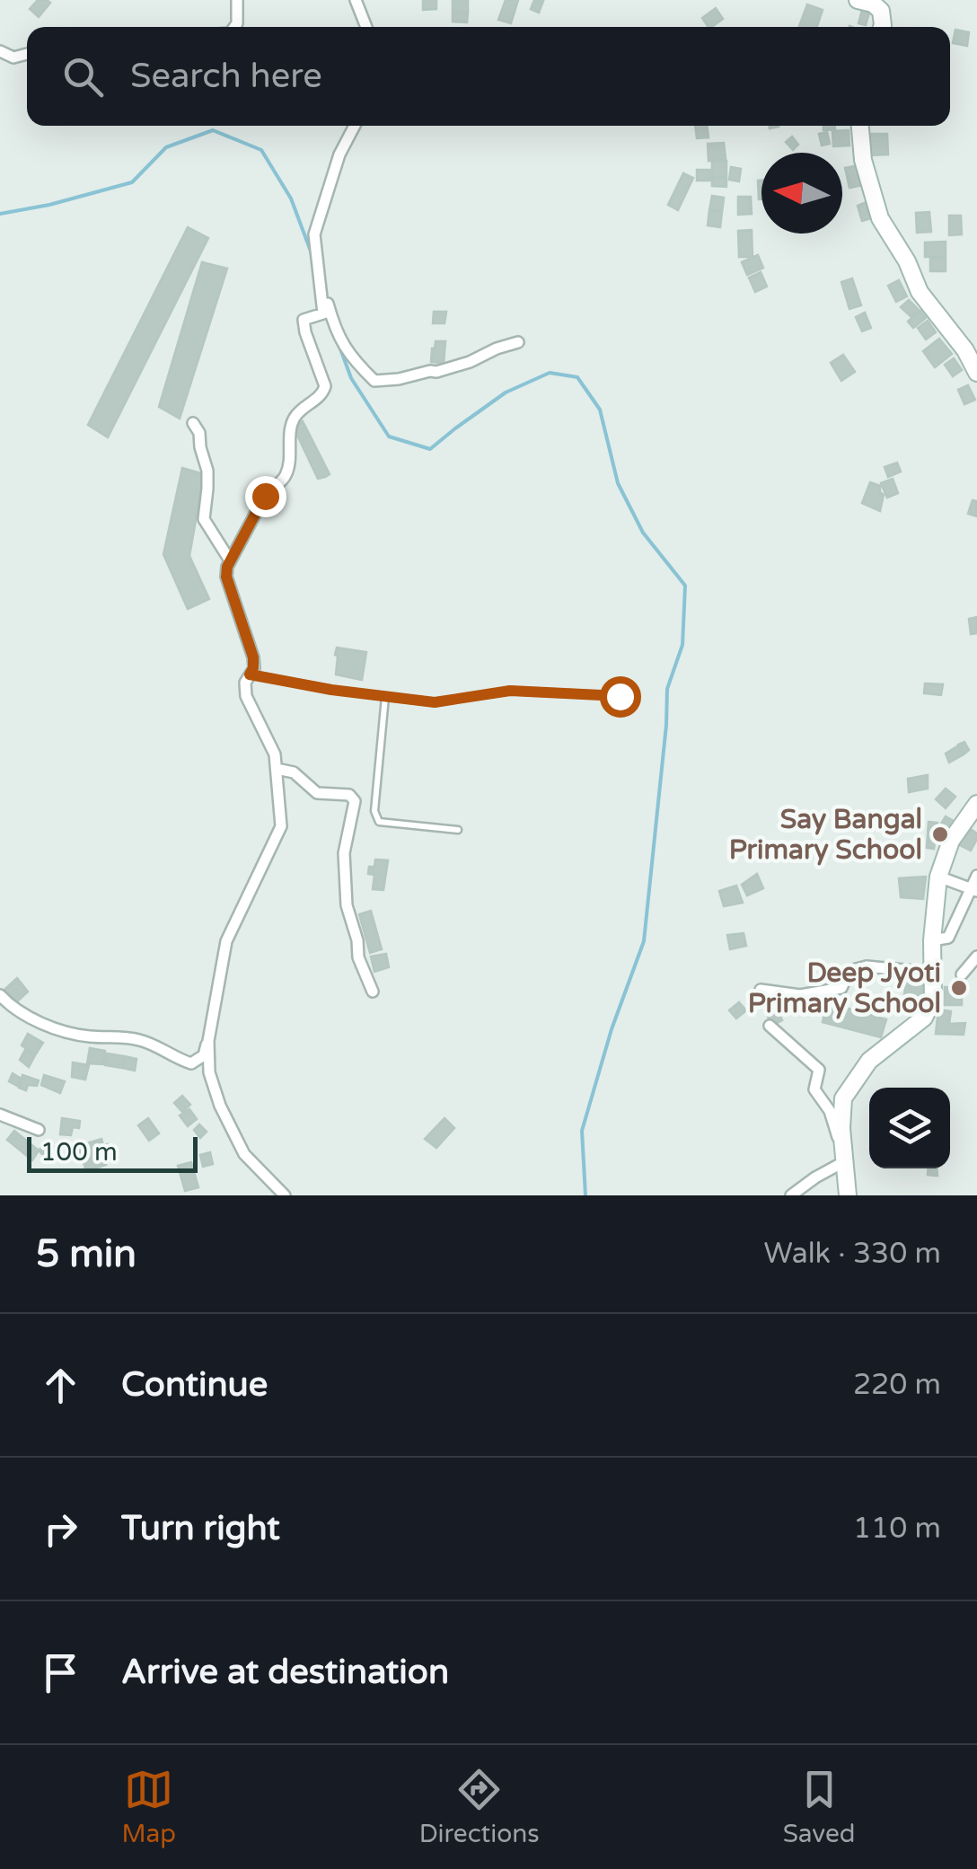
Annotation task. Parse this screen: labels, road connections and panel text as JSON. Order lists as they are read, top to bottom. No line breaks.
{"places":["Say Bangal Primary School","Deep Jyoti Primary School"],"scale_bar":"100 m","north":"left","page":{"search":"Search here","scale":"100 m","heading":["5 min","Walk · 330 m"],"list":[["Continue","220 m"],["Turn right","110 m"],"Arrive at destination"],"nav":["Map","Directions","Saved"]}}
